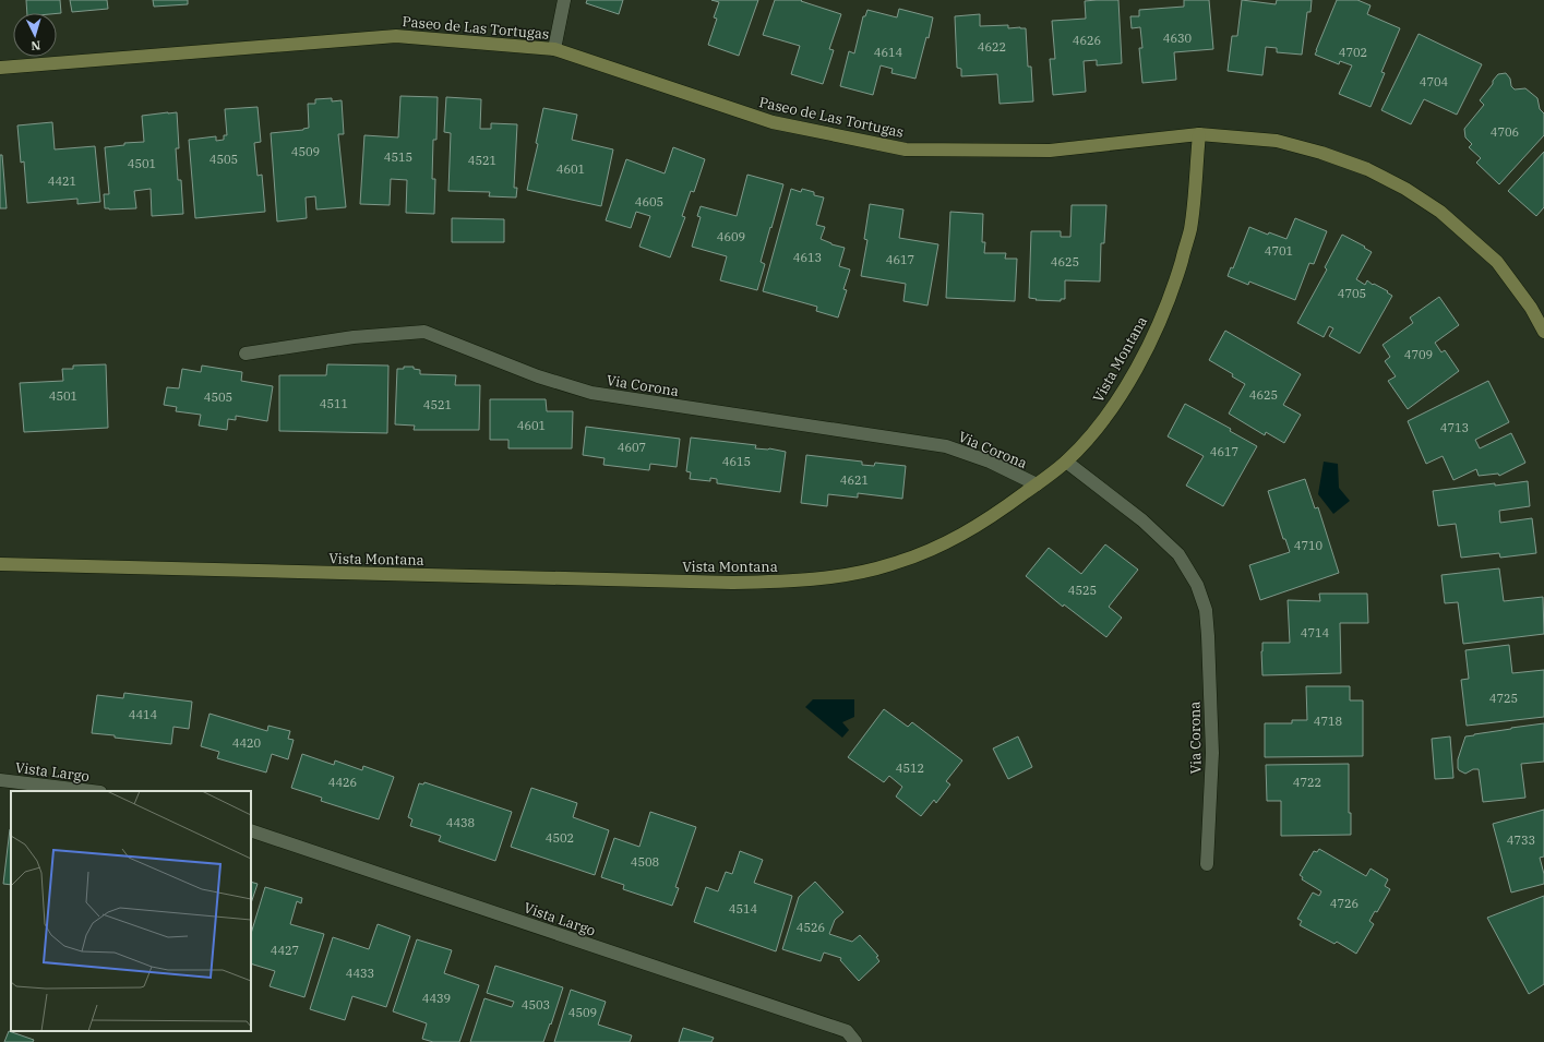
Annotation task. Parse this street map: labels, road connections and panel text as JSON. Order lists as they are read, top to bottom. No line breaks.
{"streets":{"street":["Paseo de Las Tortugas","Vista Montana","Via Corona","Vista Largo"]},"crossings":[["Paseo de Las Tortugas","Vista Montana"],["Vista Montana","Via Corona"]],"house_numbers":["4630","4626","4622","4614","4702","4704","4706","4509","4515","4505","4521","4501","4601","4421","4605","4609","4701","4613","4617","4625","4705","4709","4625","4501","4505","4511","4521","4601","4713","4607","4617","4615","4621","4710","4525","4714","4725","4414","4718","4420","4512","4426","4722","4438","4502","4733","4508","4726","4514","4526","4427","4433","4439","4503","4509"],"north":"bottom"}
